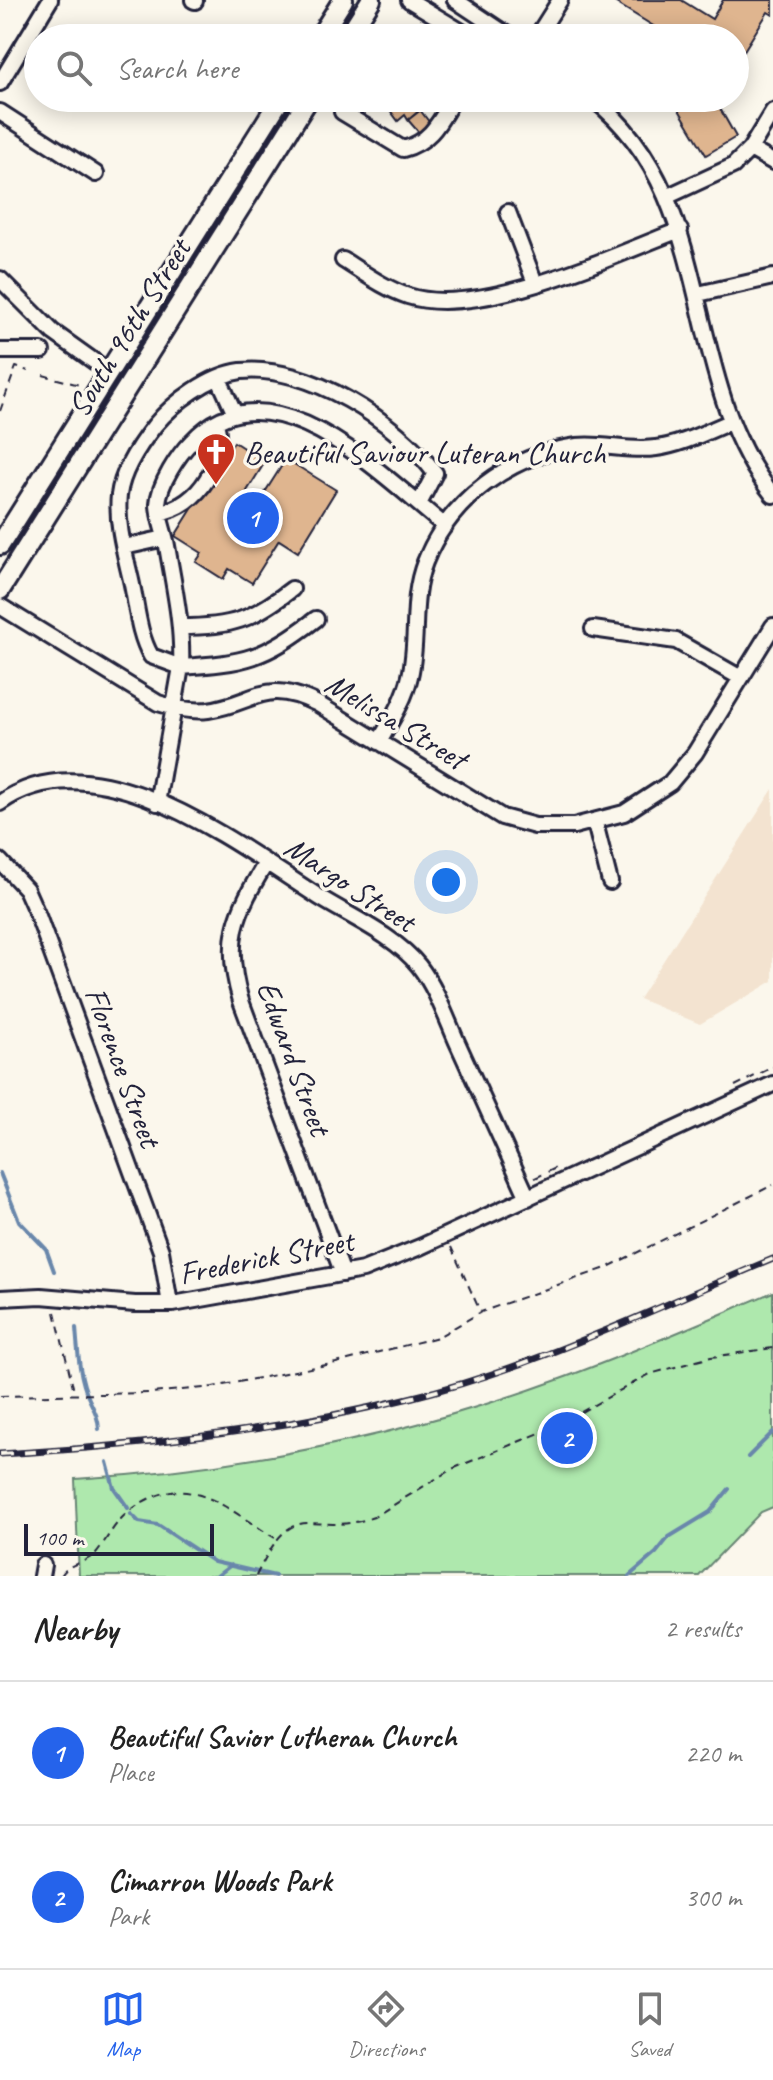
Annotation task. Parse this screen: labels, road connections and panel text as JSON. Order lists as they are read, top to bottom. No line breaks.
{"streets":{"main road":["South 96th Street"],"street":["Melissa Street","Margo Street","Edward Street","Florence Street","Frederick Street"]},"crossings":[["Margo Street","Edward Street"],["Margo Street","Frederick Street"],["Edward Street","Frederick Street"],["Florence Street","Frederick Street"]],"places":{"church":["Beautiful Saviour Luteran Church"]},"scale_bar":"100 m","page":{"search":"Search here","pins":["1","2"],"scale":"100 m","heading":["Nearby","2 results"],"list":[{"mark":"1","name":"Beautiful Savior Lutheran Church","note":"Place","value":"220 m"},{"mark":"2","name":"Cimarron Woods Park","note":"Park","value":"300 m"}],"nav":["Map","Directions","Saved"]}}
